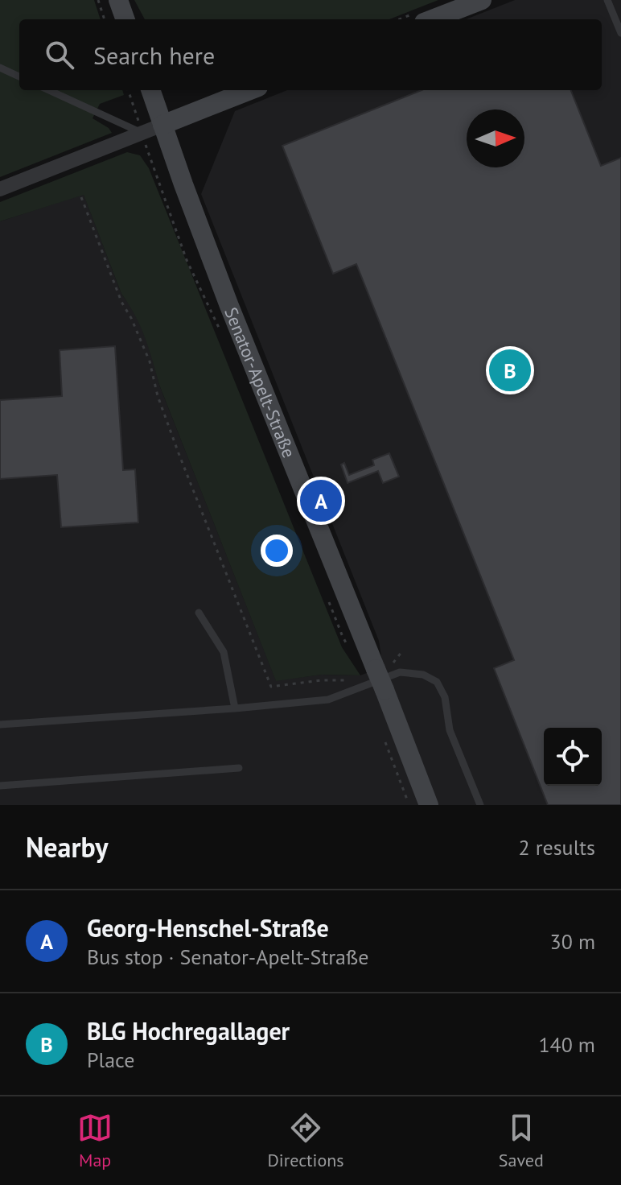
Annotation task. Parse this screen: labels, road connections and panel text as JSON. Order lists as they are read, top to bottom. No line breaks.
{"streets":{"street":["Senator-Apelt-Straße"]},"north":"right","page":{"search":"Search here","pins":["B","A"],"heading":["Nearby","2 results"],"list":[{"mark":"A","name":"Georg-Henschel-Straße","note":"Bus stop · Senator-Apelt-Straße","value":"30 m"},{"mark":"B","name":"BLG Hochregallager","note":"Place","value":"140 m"}],"nav":["Map","Directions","Saved"]}}
